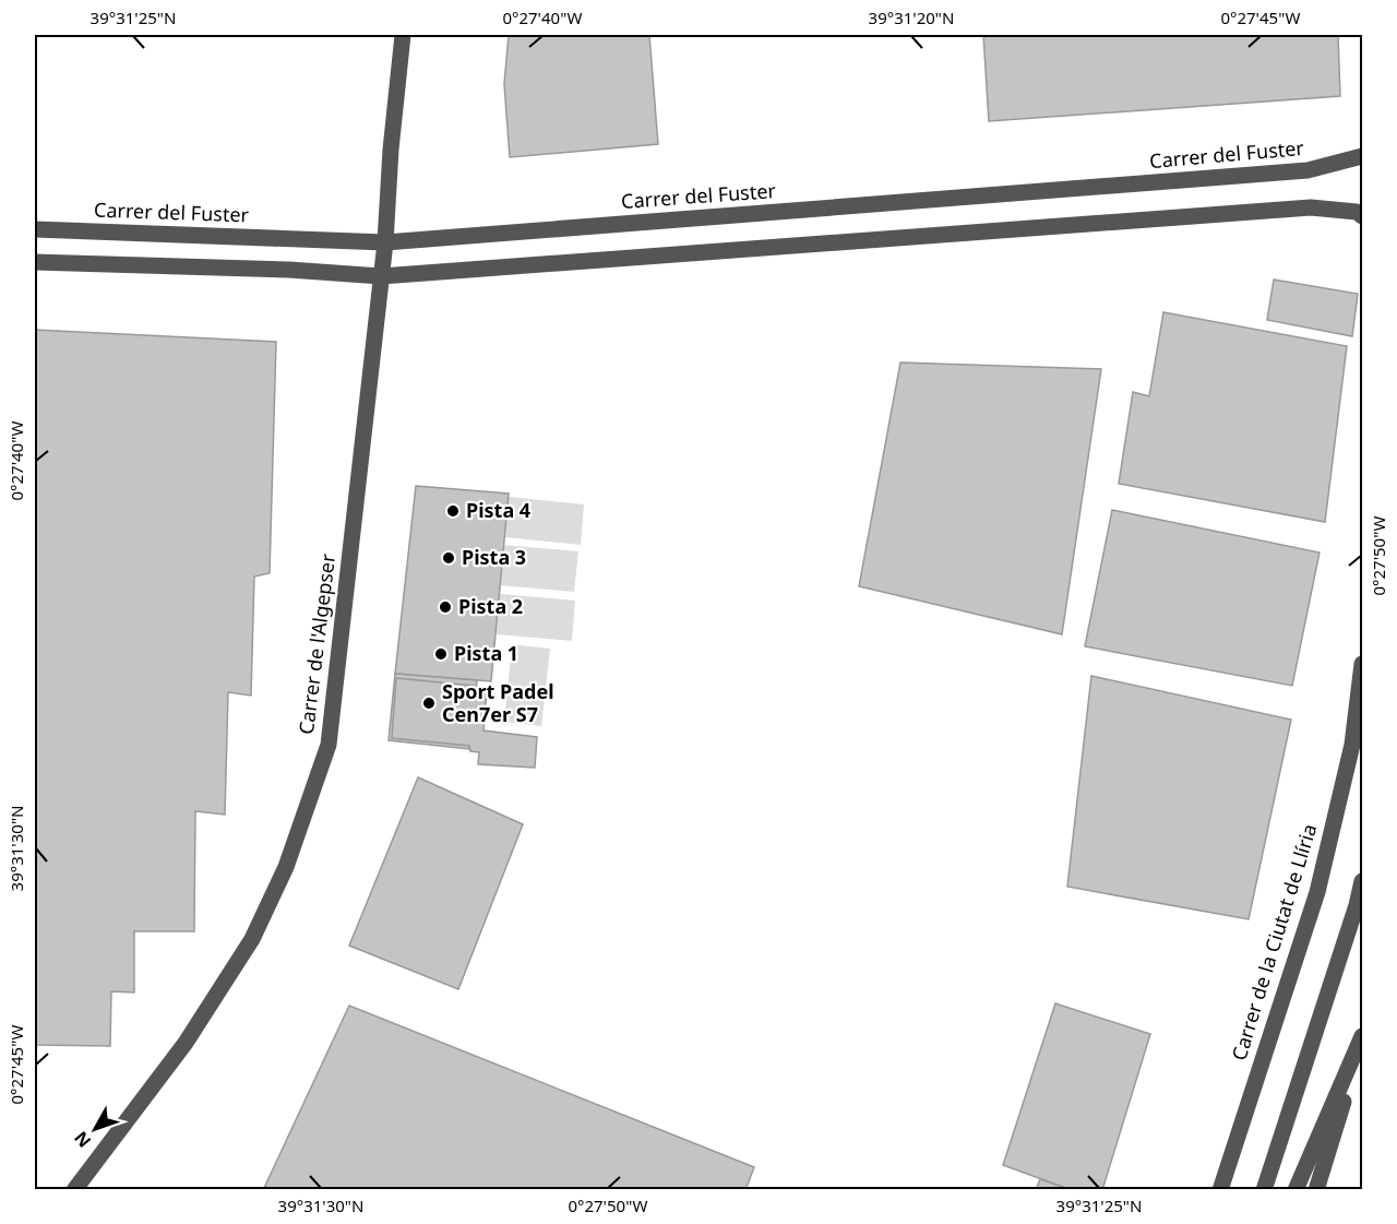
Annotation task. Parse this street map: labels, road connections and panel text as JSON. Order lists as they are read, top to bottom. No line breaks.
{"streets":{"street":["Carrer del Fuster","Carrer de l'Algepser","Carrer de la Ciutat de Llíria"]},"crossings":[["Carrer del Fuster","Carrer de l'Algepser"]],"places":["Pista 4","Pista 3","Pista 2","Pista 1","Sport Padel Cen7er S7"],"north":"bottom left","coordinates":["39°31'25\"N","0°27'40\"W","39°31'20\"N","0°27'45\"W","0°27'50\"W","39°31'30\"N"]}
